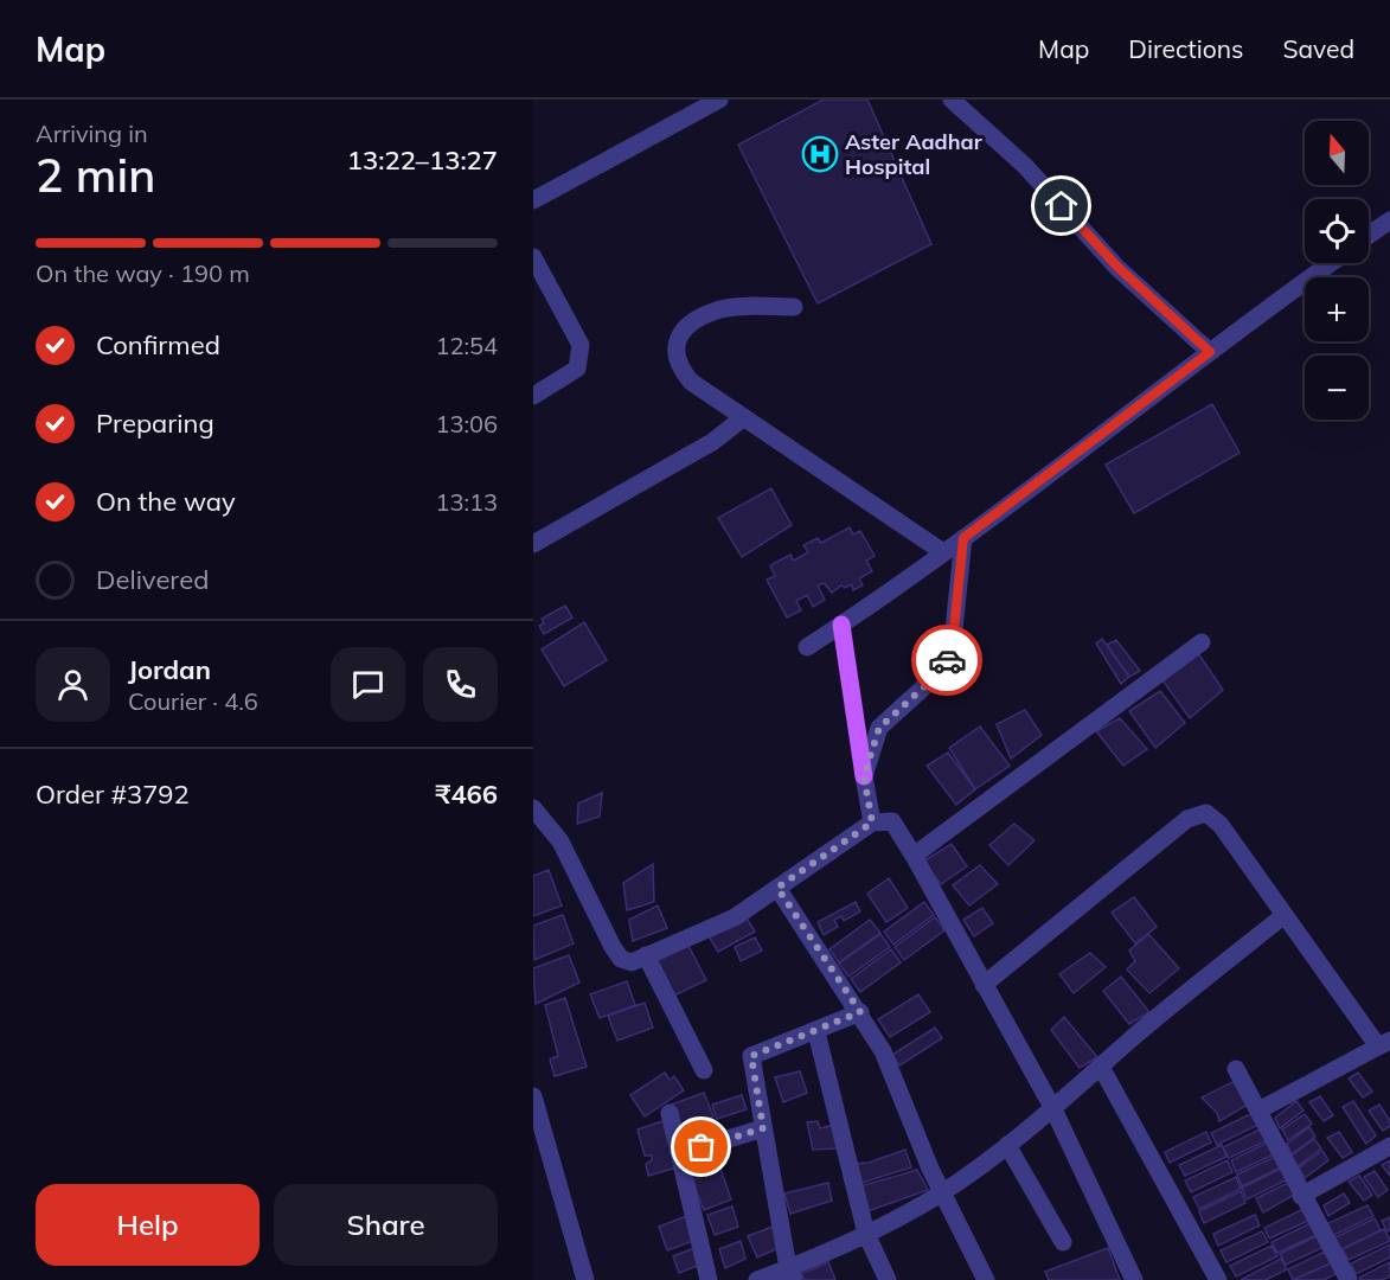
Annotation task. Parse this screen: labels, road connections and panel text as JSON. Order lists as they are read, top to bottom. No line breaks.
{"places":{"hospital":["Aster Aadhar Hospital"]},"north":"top","page":{"header":"Map","nav":["Map","Directions","Saved"],"heading":["2 min","Arriving in","13:22–13:27"],"panel":["Jordan","Courier · 4.6","Order #3792","₹466"],"map_buttons":["+","−"],"bar":"On the way · 190 m","list":[["Confirmed","12:54"],["Preparing","13:06"],["On the way","13:13"],"Delivered"],"buttons":["Help","Share"]}}
